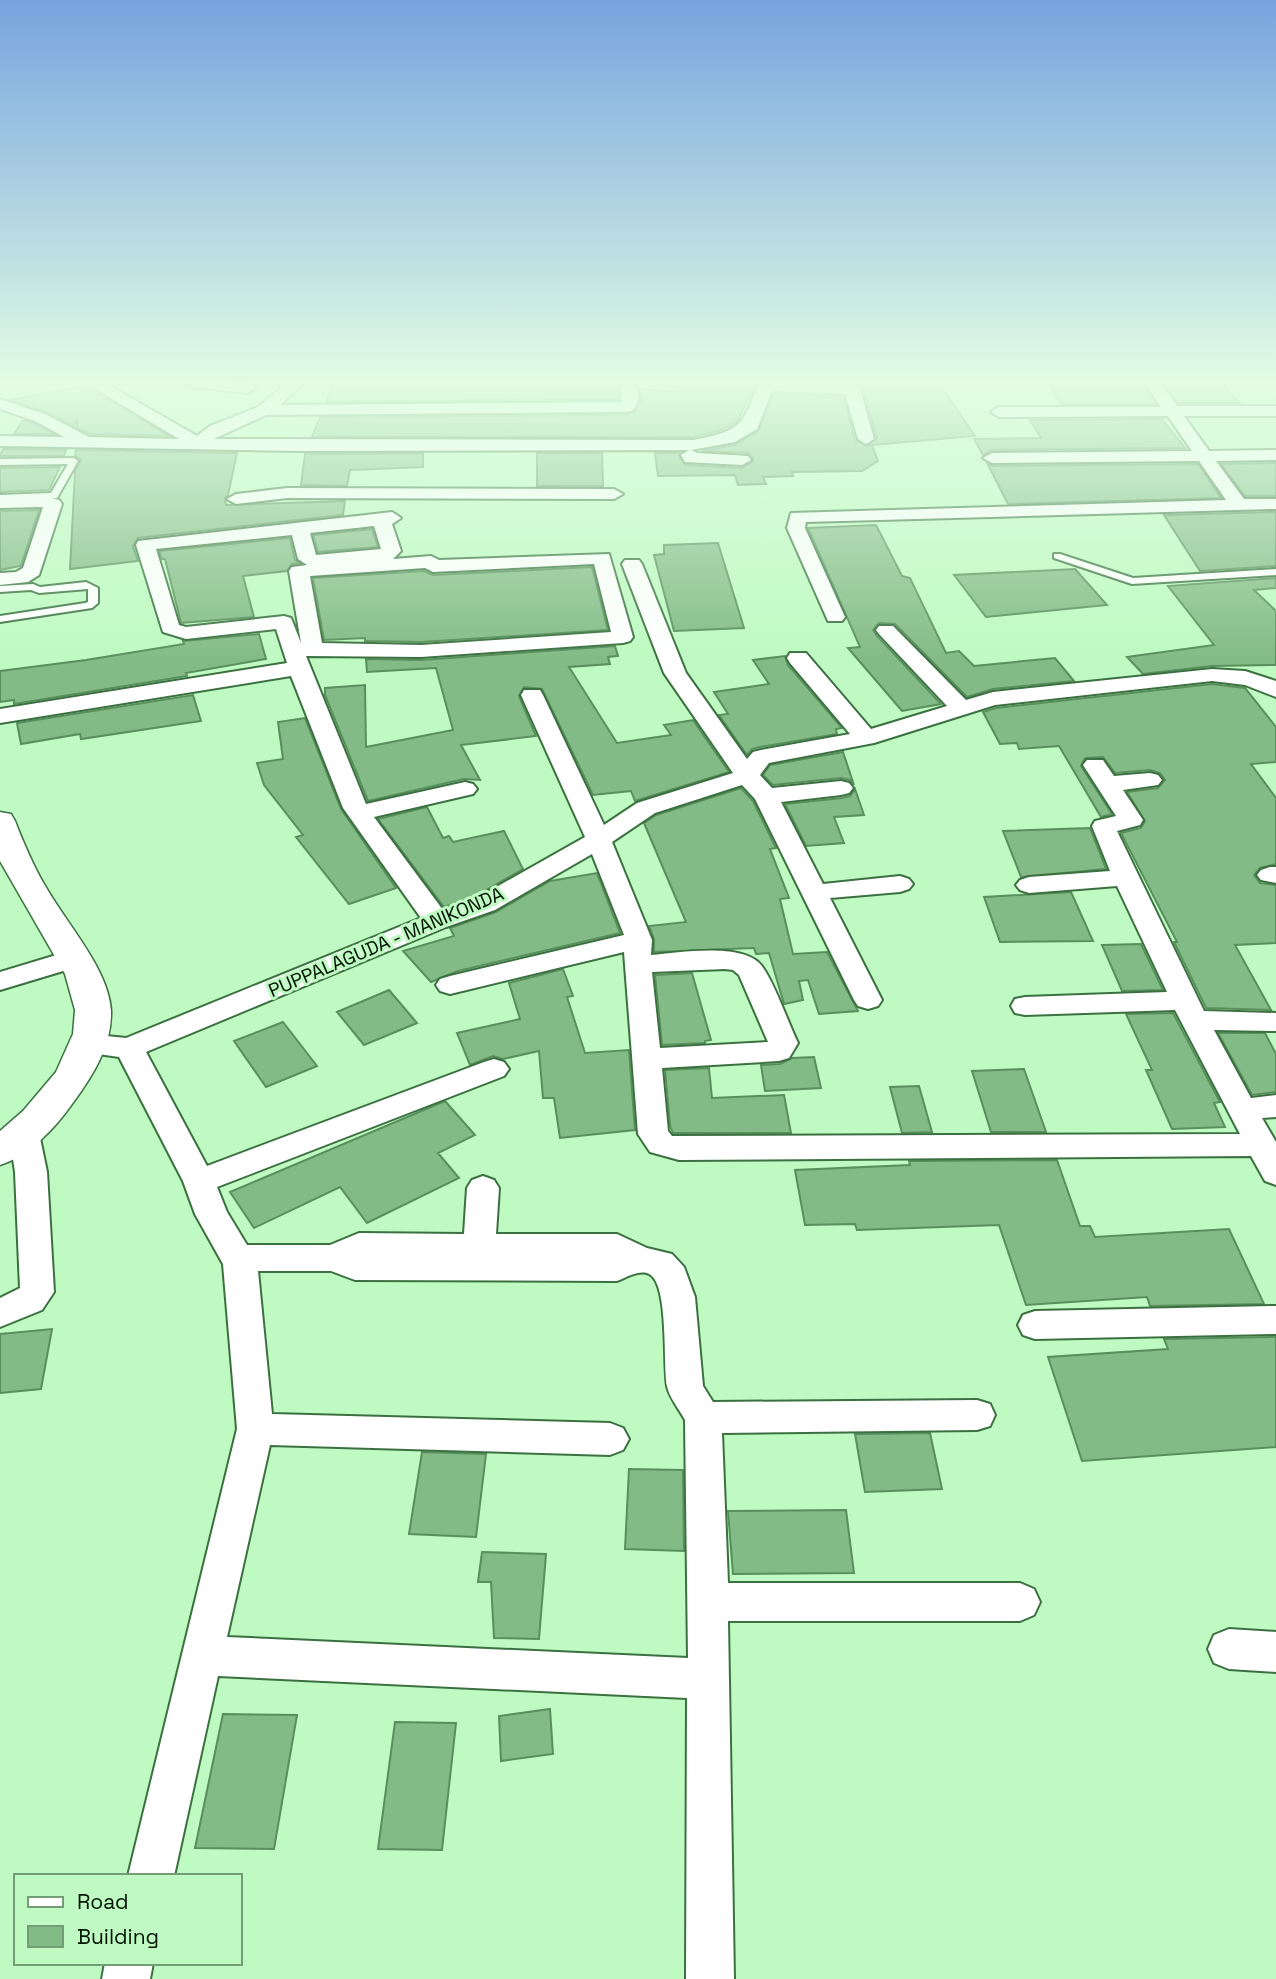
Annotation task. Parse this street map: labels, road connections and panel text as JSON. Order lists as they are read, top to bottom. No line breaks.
{"streets":{"street":["PUPPALAGUDA - MANIKONDA"]},"legend":["Road","Building"]}
